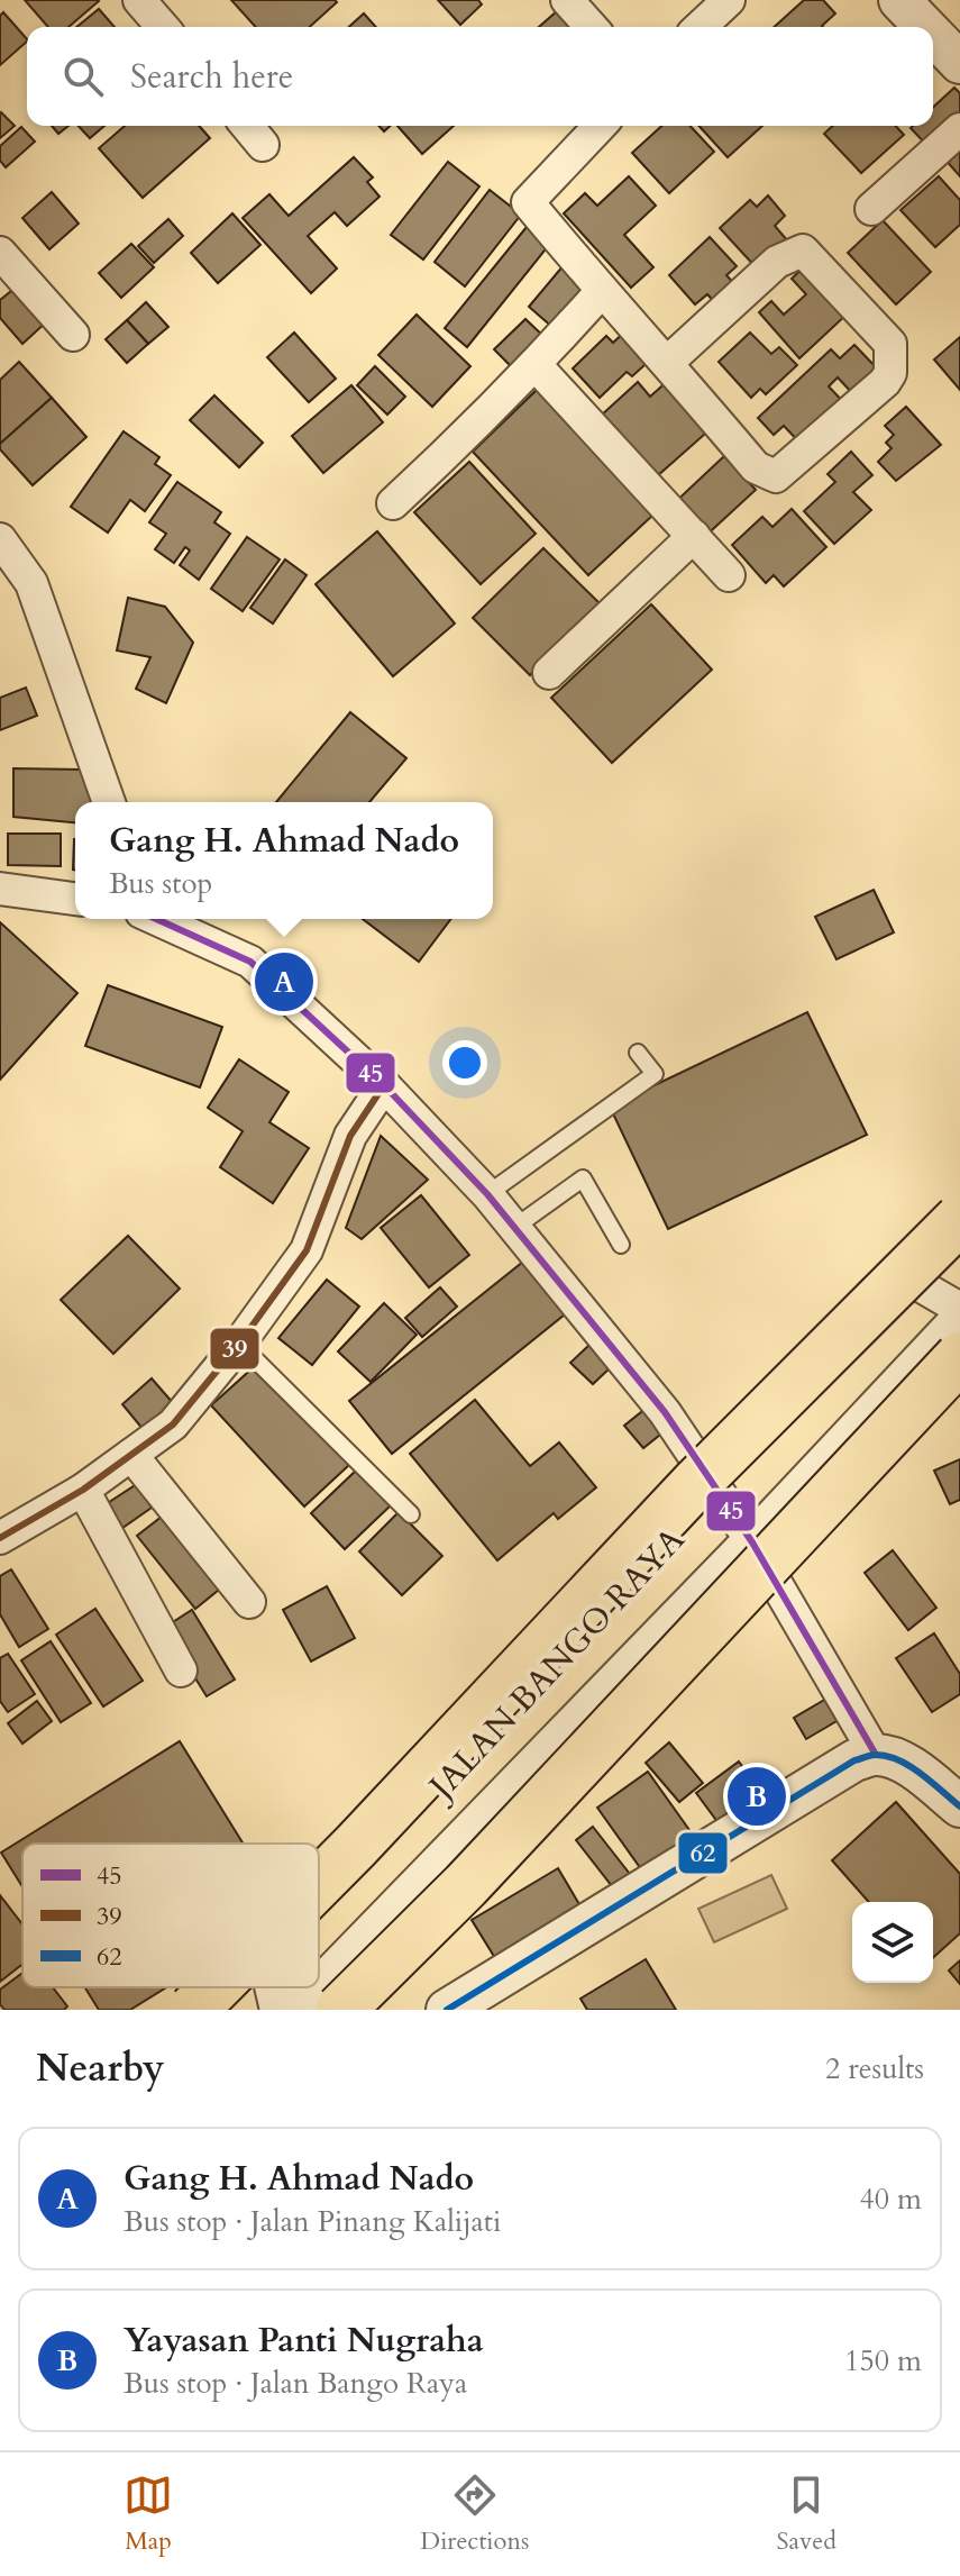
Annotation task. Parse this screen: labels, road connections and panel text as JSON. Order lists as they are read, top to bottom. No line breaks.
{"streets":{"street":["JALAN BANGO RAYA"]},"lines":["transit line 45","transit line 39","transit line 62"],"legend":["45","39","62"],"page":{"search":"Search here","popup":["Gang H. Ahmad Nado","Bus stop"],"pins":["A","B"],"heading":["Nearby","2 results"],"list":[{"mark":"A","name":"Gang H. Ahmad Nado","note":"Bus stop · Jalan Pinang Kalijati","value":"40 m"},{"mark":"B","name":"Yayasan Panti Nugraha","note":"Bus stop · Jalan Bango Raya","value":"150 m"}],"nav":["Map","Directions","Saved"]}}
